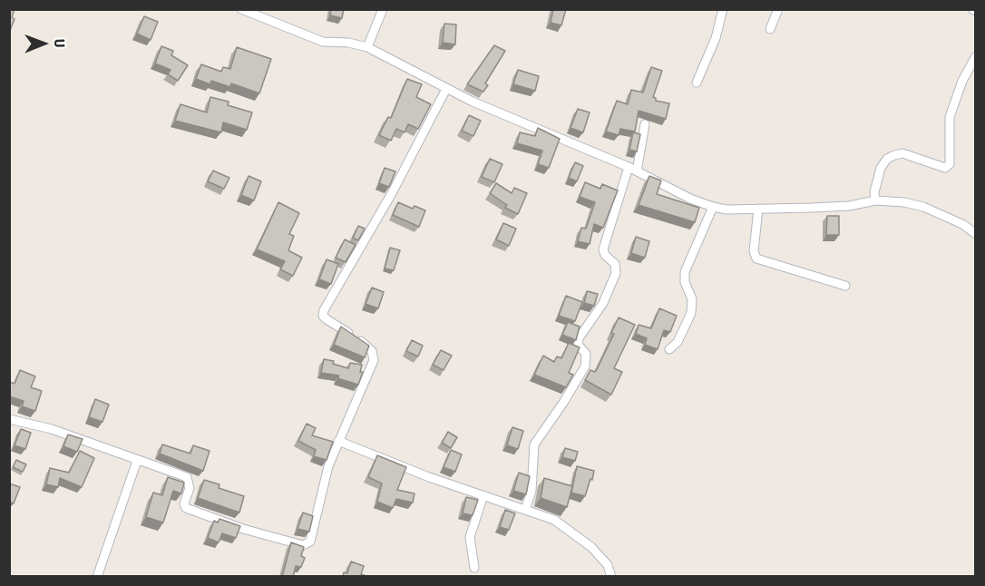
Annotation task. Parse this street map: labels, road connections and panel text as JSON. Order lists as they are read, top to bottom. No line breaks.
{"north":"right"}
